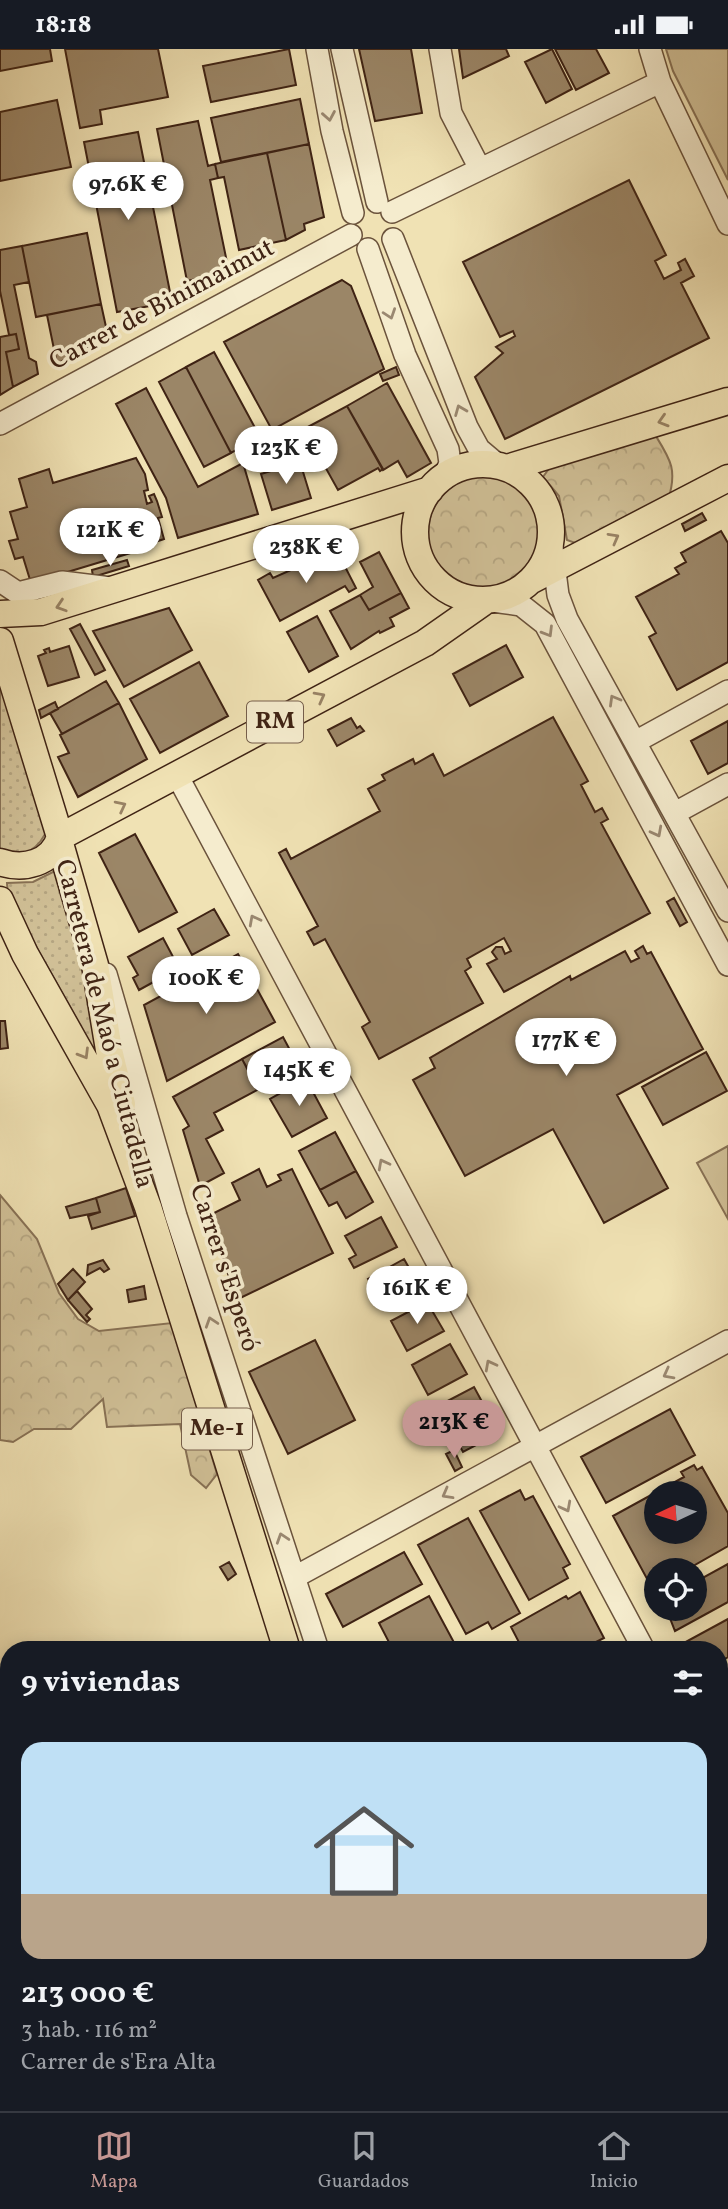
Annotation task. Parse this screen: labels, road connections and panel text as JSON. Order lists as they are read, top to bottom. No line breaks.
{"streets":{"main road":["RM","Carretera de Maó a Ciutadella","Me-1"],"street":["Carrer de Binimaimut","Carrer s'Esperó"]},"crossings":[["RM","Carretera de Maó a Ciutadella"],["Carretera de Maó a Ciutadella","Carrer s'Esperó"]],"north":"left","page":{"status":"18:18","price":["97.6K €","123K €","121K €","238K €","100K €","177K €","145K €","161K €","213K €"],"heading":"9 viviendas","list":[{"name":"213 000 €","note":"3 hab. · 116 m² · Carrer de s'Era Alta"}],"tabs":["Mapa","Guardados","Inicio"]}}
